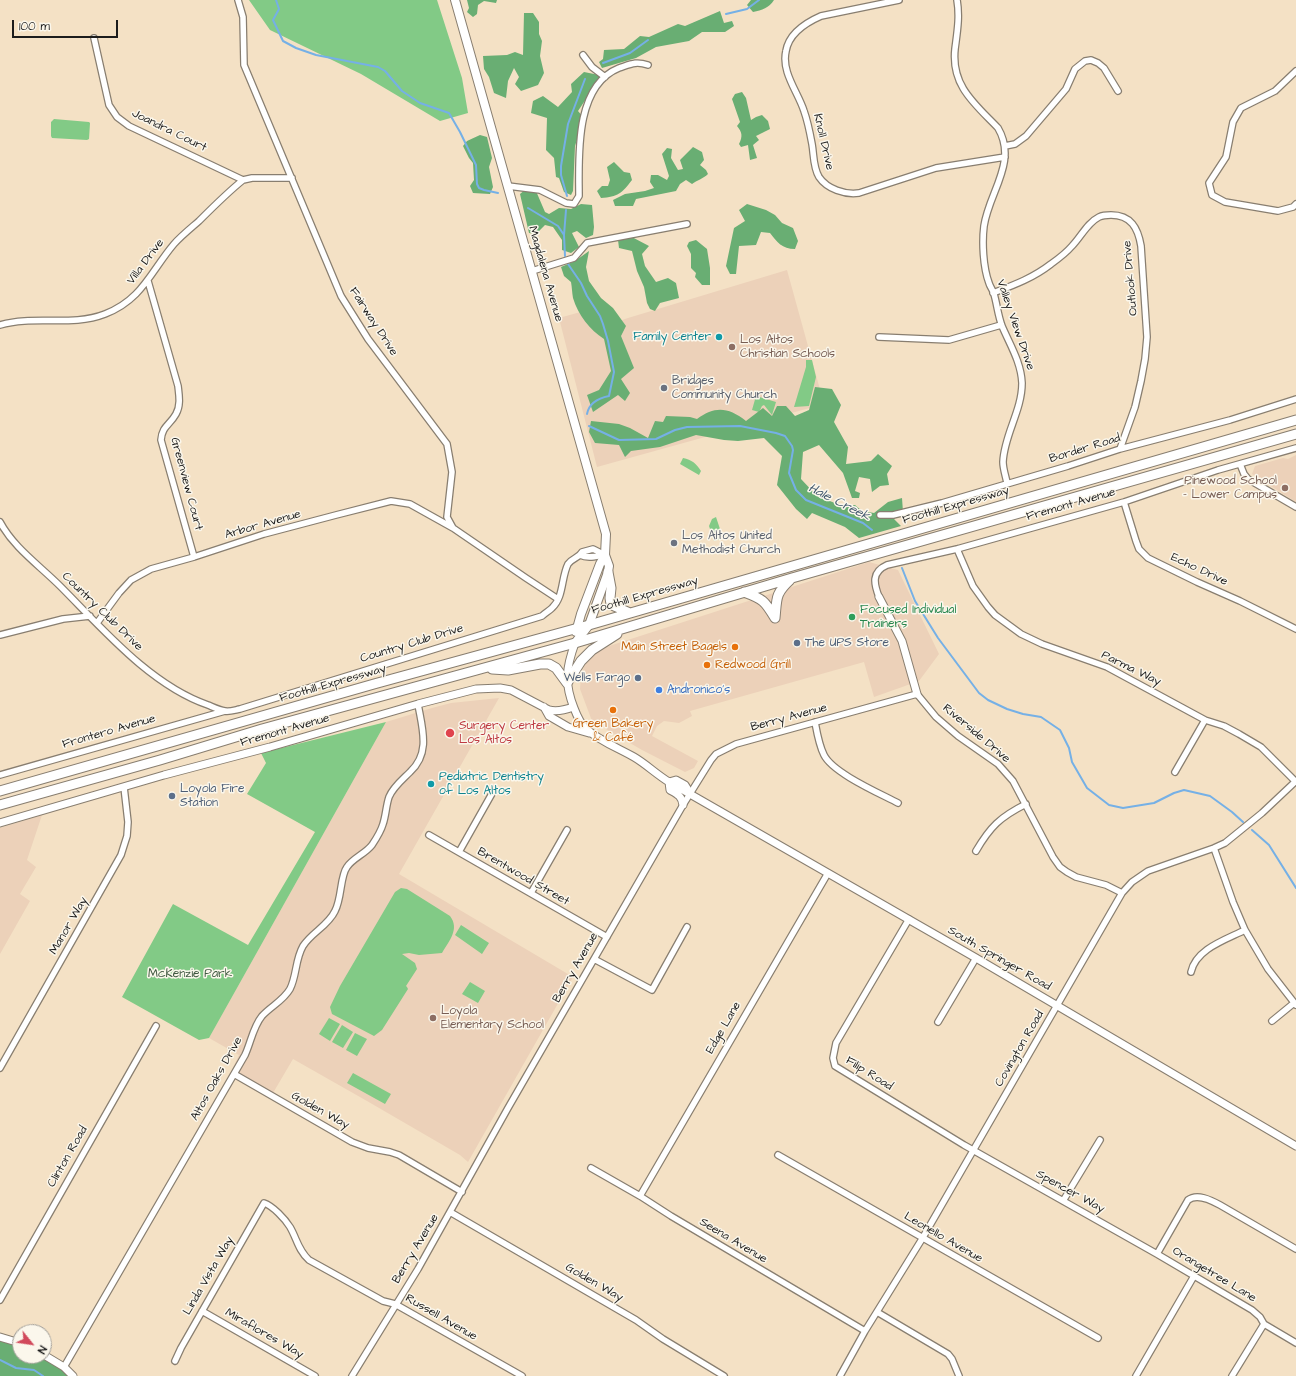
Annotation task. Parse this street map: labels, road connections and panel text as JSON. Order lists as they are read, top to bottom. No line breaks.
{"streets":{"highway":["Foothill Expressway"],"main road":["Magdalena Avenue"],"street":["Joandra Court","Knoll Drive","Villa Drive","Outlook Drive","Fairway Drive","Valley View Drive","Border Road","Greenview Court","Fremont Avenue","Arbor Avenue","Echo Drive","Country Club Drive","Parma Way","Berry Avenue","Frontero Avenue","Riverside Drive","Brentwood Street","Manor Way","South Springer Road","Edge Lane","Covington Road","Filip Road","Altos Oaks Drive","Golden Way","Clinton Road","Spencer Way","Leonello Avenue","Seena Avenue","Orangetree Lane","Linda Vista Way","Russell Avenue","Miraflores Way"]},"crossings":[["Joandra Court","Villa Drive"],["Knoll Drive","Valley View Drive"],["Villa Drive","Greenview Court"],["Magdalena Avenue","Foothill Expressway"],["Magdalena Avenue","Country Club Drive"],["Magdalena Avenue","South Springer Road"],["Outlook Drive","Valley View Drive"],["Outlook Drive","Border Road"],["Fairway Drive","Arbor Avenue"],["Valley View Drive","Border Road"],["Greenview Court","Arbor Avenue"],["Fremont Avenue","Echo Drive"],["Fremont Avenue","Parma Way"],["Fremont Avenue","Riverside Drive"],["Fremont Avenue","Manor Way"],["Fremont Avenue","South Springer Road"],["Fremont Avenue","Altos Oaks Drive"],["Foothill Expressway","South Springer Road"],["Arbor Avenue","Country Club Drive"],["Country Club Drive","Frontero Avenue"],["Parma Way","Covington Road"],["Berry Avenue","Riverside Drive"],["Berry Avenue","Brentwood Street"],["Berry Avenue","South Springer Road"],["Berry Avenue","Golden Way"],["Berry Avenue","Russell Avenue"],["Riverside Drive","Covington Road"],["South Springer Road","Edge Lane"],["South Springer Road","Covington Road"],["South Springer Road","Filip Road"],["Edge Lane","Seena Avenue"],["Covington Road","Filip Road"],["Covington Road","Spencer Way"],["Covington Road","Leonello Avenue"],["Covington Road","Seena Avenue"],["Filip Road","Spencer Way"],["Altos Oaks Drive","Golden Way"],["Spencer Way","Orangetree Lane"],["Linda Vista Way","Russell Avenue"],["Linda Vista Way","Miraflores Way"]],"water":["Hale Creek"],"parks":["McKenzie Park"],"places":["Family Center","Los Altos Christian Schools","Bridges Community Church","Pinewood School - Lower Campus","Los Altos United Methodist Church","Focused Individual Trainers","The UPS Store","Main Street Bagels","Redwood Grill","Wells Fargo","Andronico’s","Green Bakery & Café","Surgery Center Los Altos","Pediatric Dentistry of Los Altos","Loyola Fire Station","Loyola Elementary School"],"scale_bar":"100 m","north":"bottom right"}
